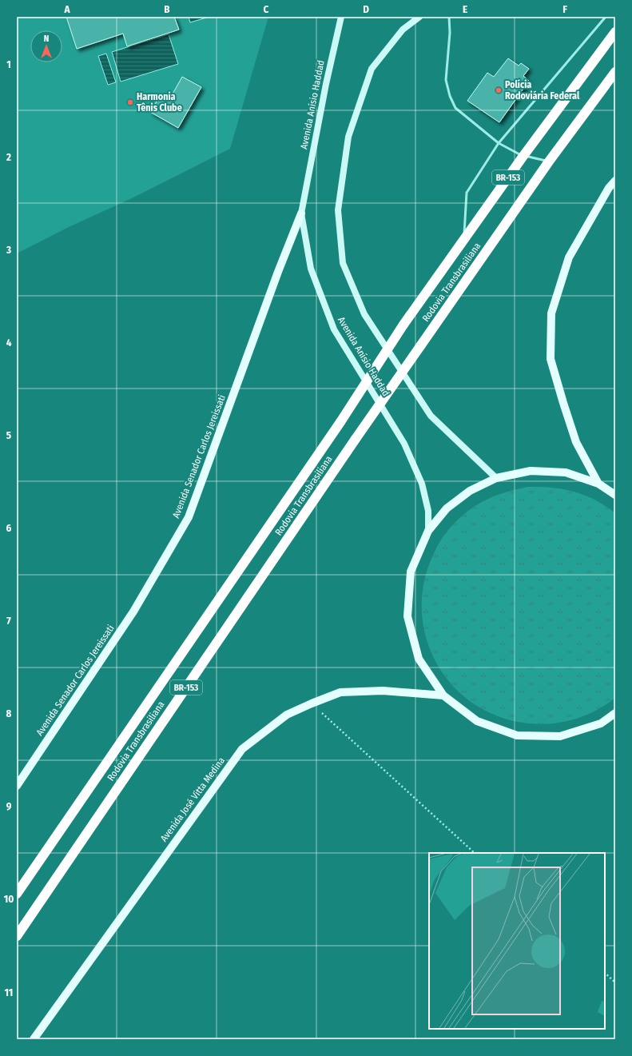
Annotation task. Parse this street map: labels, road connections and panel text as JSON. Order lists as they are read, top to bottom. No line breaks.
{"streets":{"highway":["BR-153","Rodovia Transbrasiliana"],"main road":["Avenida Anísio Haddad","Avenida Senador Carlos Jereissati","Avenida José Vitta Medina"]},"crossings":[["Avenida Anísio Haddad","Avenida Senador Carlos Jereissati"]],"places":["Polícia Rodoviária Federal","Harmonia Tênis Clube"],"north":"top","grid":{"columns":["A","B","C","D","E","F"],"rows":["1","2","3","4","5","6","7","8","9","10","11"]}}
